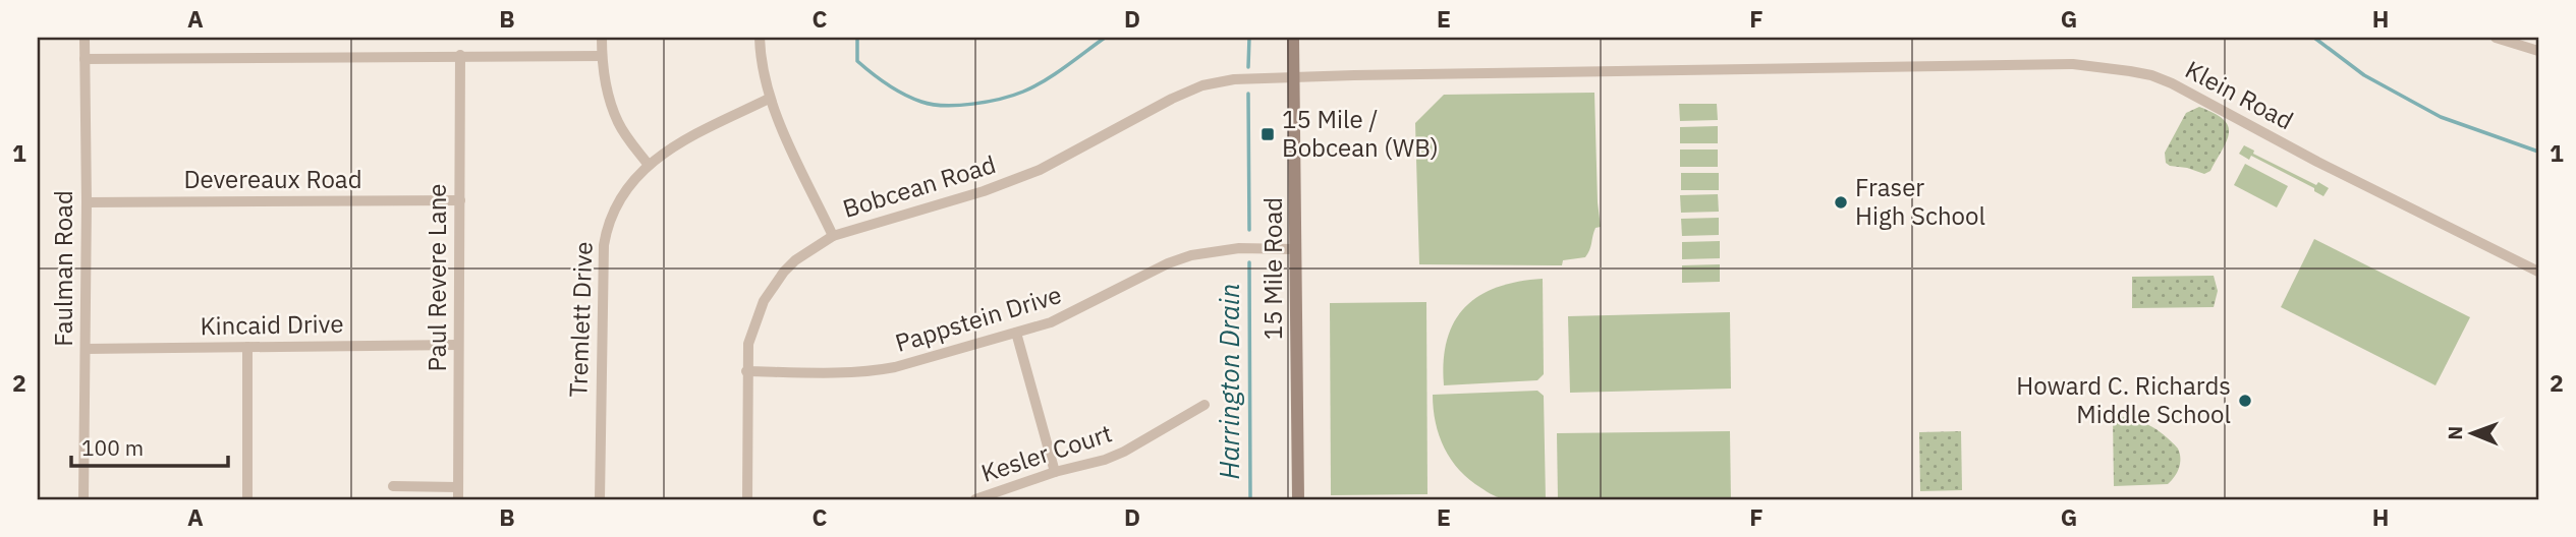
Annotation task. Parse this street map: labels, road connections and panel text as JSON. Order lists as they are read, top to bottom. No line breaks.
{"streets":{"main road":["15 Mile Road"],"street":["Klein Road","Devereaux Road","Bobcean Road","Faulman Road","Paul Revere Lane","Tremlett Drive","Pappstein Drive","Kincaid Drive","Kesler Court"]},"crossings":[["Klein Road","Bobcean Road"],["Klein Road","15 Mile Road"],["Devereaux Road","Faulman Road"],["Devereaux Road","Paul Revere Lane"],["Bobcean Road","15 Mile Road"],["Bobcean Road","Pappstein Drive"],["Faulman Road","Kincaid Drive"],["15 Mile Road","Pappstein Drive"],["Paul Revere Lane","Kincaid Drive"]],"water":["Harrington Drain"],"places":{"transit":["15 Mile / Bobcean (WB)"],"other":["Fraser High School","Howard C. Richards Middle School"]},"scale_bar":"100 m","north":"left","grid":{"columns":["A","B","C","D","E","F","G","H"],"rows":["1","2"]}}
